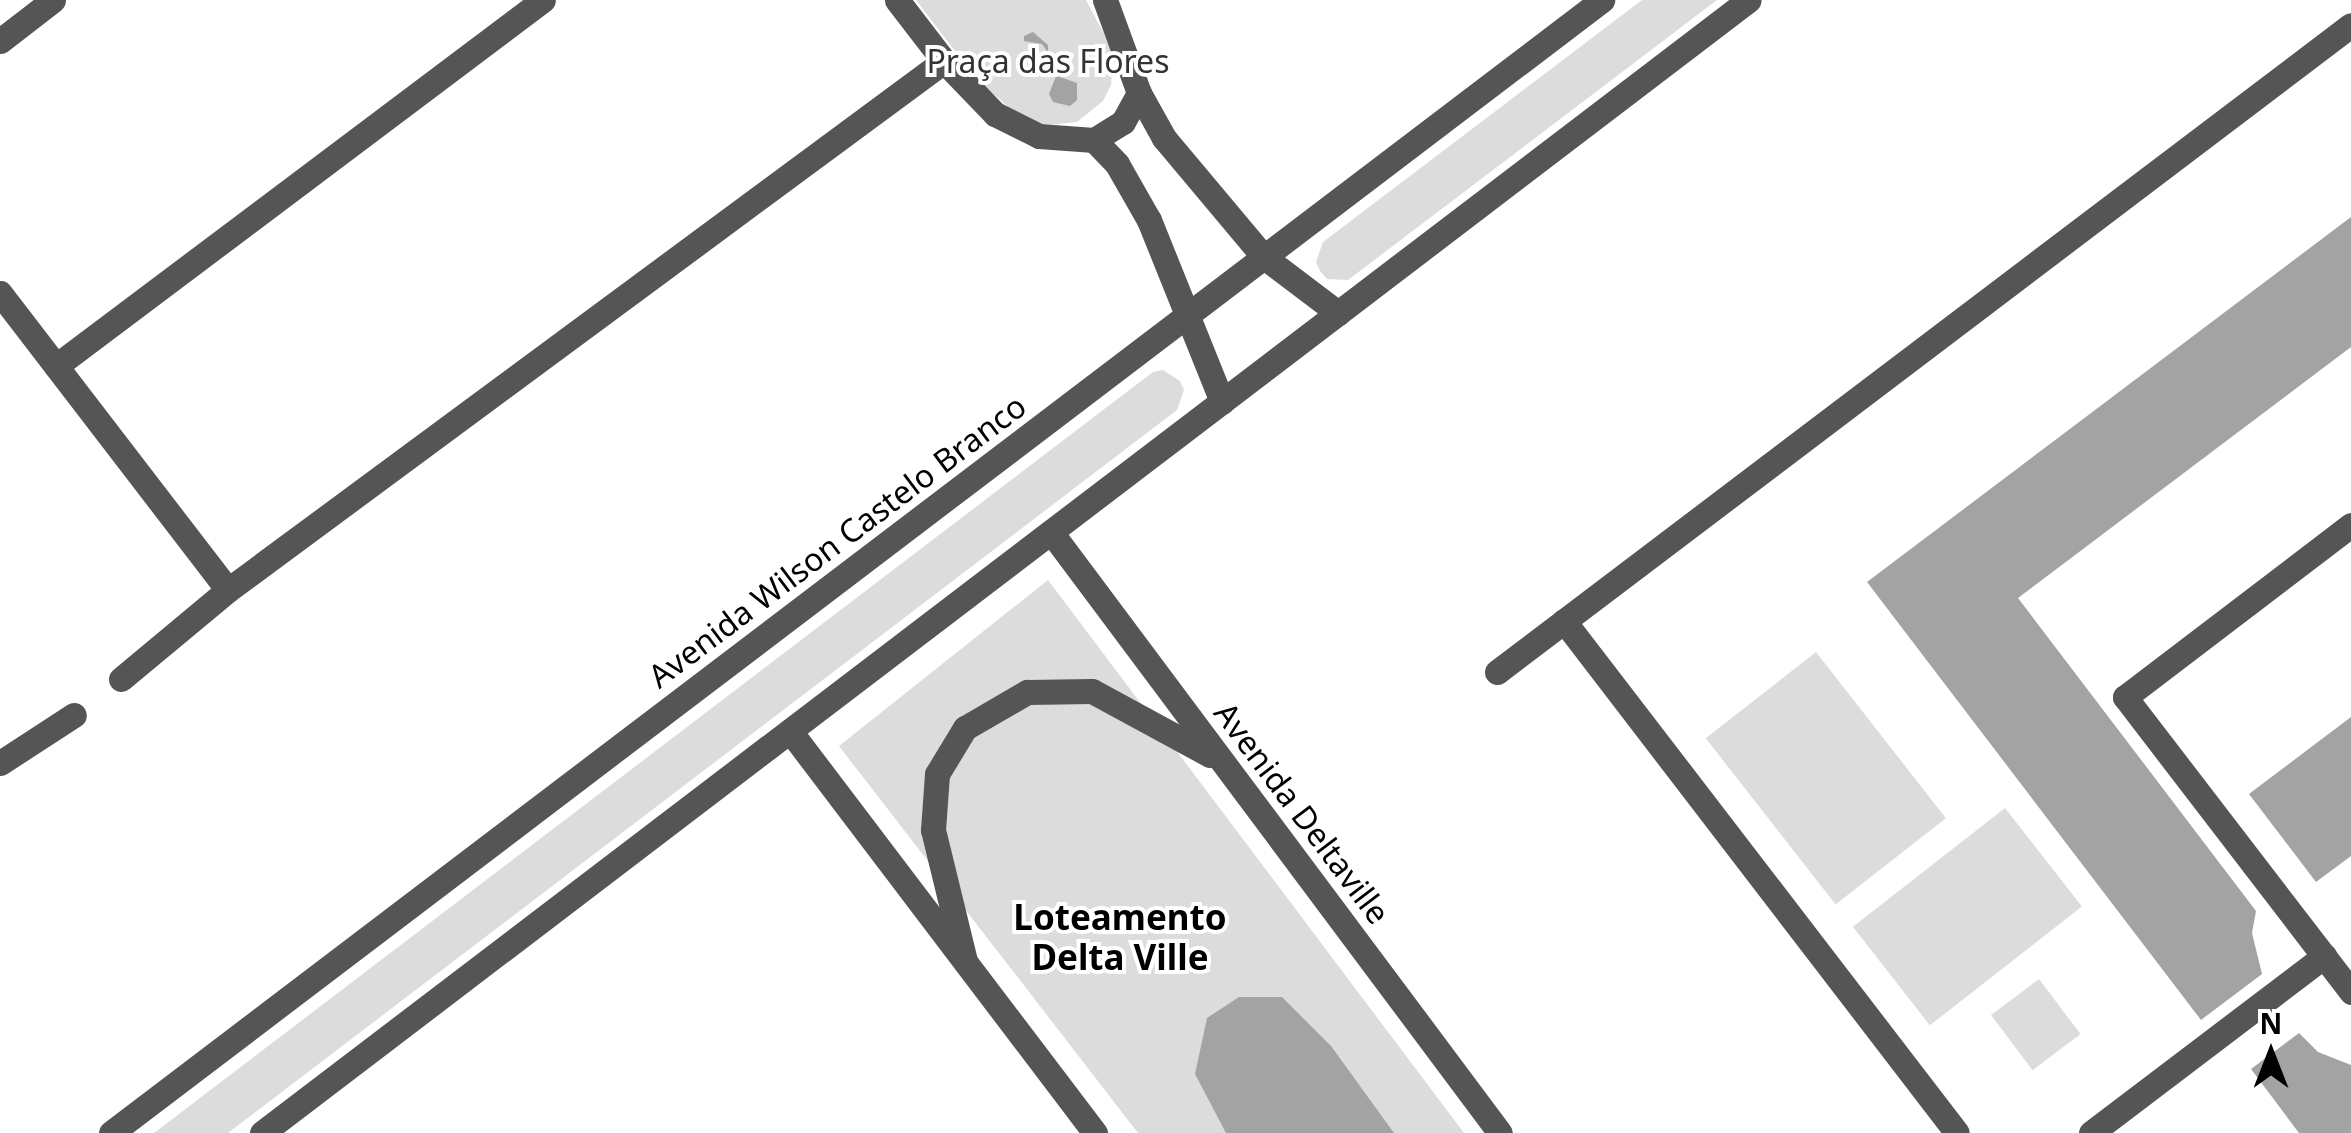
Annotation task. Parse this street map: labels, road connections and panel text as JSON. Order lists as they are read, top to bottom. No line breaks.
{"streets":{"street":["Avenida Wilson Castelo Branco","Avenida Deltaville"]},"districts":["Loteamento Delta Ville"],"parks":["Praça das Flores"],"north":"top"}
